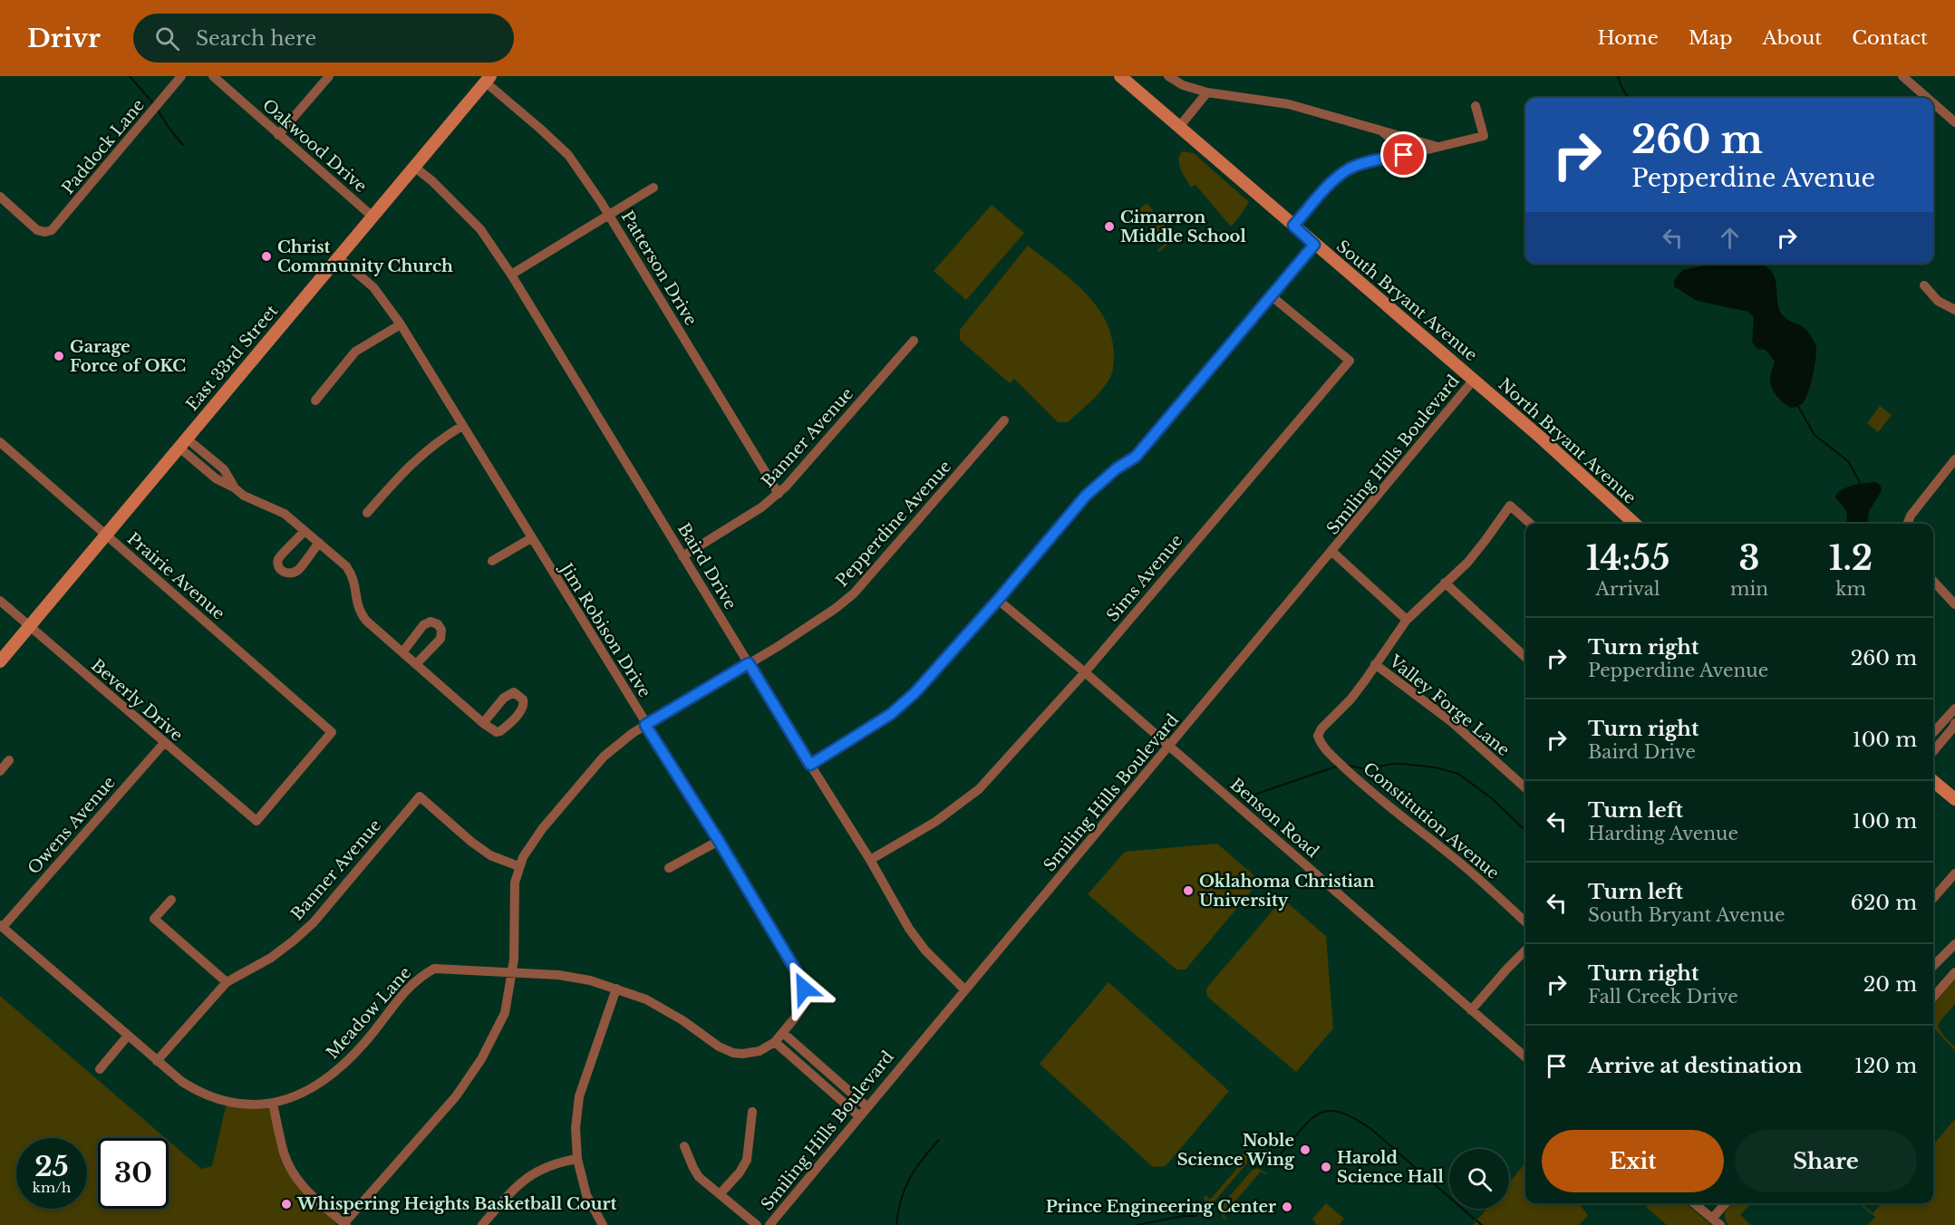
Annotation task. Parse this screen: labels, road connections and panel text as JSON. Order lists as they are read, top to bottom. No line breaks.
{"streets":{"street":["Oakwood Drive","Paddock Lane","Patterson Drive","South Bryant Avenue","East 33rd Street","Banner Avenue","North Bryant Avenue","Smiling Hills Boulevard","Pepperdine Avenue","Baird Drive","Prairie Avenue","Sims Avenue","Jim Robison Drive","Beverly Drive","Valley Forge Lane","Benson Road","Constitution Avenue","Owens Avenue","Meadow Lane"]},"crossings":[["Oakwood Drive","East 33rd Street"],["Patterson Drive","East 33rd Street"],["Patterson Drive","Banner Avenue"],["South Bryant Avenue","North Bryant Avenue"],["South Bryant Avenue","Smiling Hills Boulevard"],["East 33rd Street","Baird Drive"],["East 33rd Street","Prairie Avenue"],["East 33rd Street","Jim Robison Drive"],["East 33rd Street","Beverly Drive"],["Banner Avenue","Pepperdine Avenue"],["Banner Avenue","Baird Drive"],["Banner Avenue","Meadow Lane"],["North Bryant Avenue","Smiling Hills Boulevard"],["Smiling Hills Boulevard","Baird Drive"],["Smiling Hills Boulevard","Benson Road"],["Pepperdine Avenue","Baird Drive"],["Pepperdine Avenue","Jim Robison Drive"],["Pepperdine Avenue","Meadow Lane"],["Baird Drive","Sims Avenue"],["Prairie Avenue","Beverly Drive"],["Sims Avenue","Benson Road"],["Jim Robison Drive","Meadow Lane"],["Beverly Drive","Owens Avenue"],["Valley Forge Lane","Constitution Avenue"],["Owens Avenue","Meadow Lane"]],"places":["Cimarron Middle School","Christ Community Church","Garage Force of OKC","Oklahoma Christian University","Noble Science Wing","Harold Science Hall","Whispering Heights Basketball Court","Prince Engineering Center"],"page":{"header":"Drivr","search":"Search here","nav":["Home","Map","About","Contact"],"turn":["260 m","Pepperdine Avenue"],"eta":["14:55","Arrival","3","min","1.2","km"],"list":[{"name":"Turn right","note":"Pepperdine Avenue","value":"260 m"},{"name":"Turn right","note":"Baird Drive","value":"100 m"},{"name":"Turn left","note":"Harding Avenue","value":"100 m"},{"name":"Turn left","note":"South Bryant Avenue","value":"620 m"},{"name":"Turn right","note":"Fall Creek Drive","value":"20 m"},{"name":"Arrive at destination","value":"120 m"}],"buttons":["Exit","Share"],"speed":"25 km/h","limit":"30"}}
